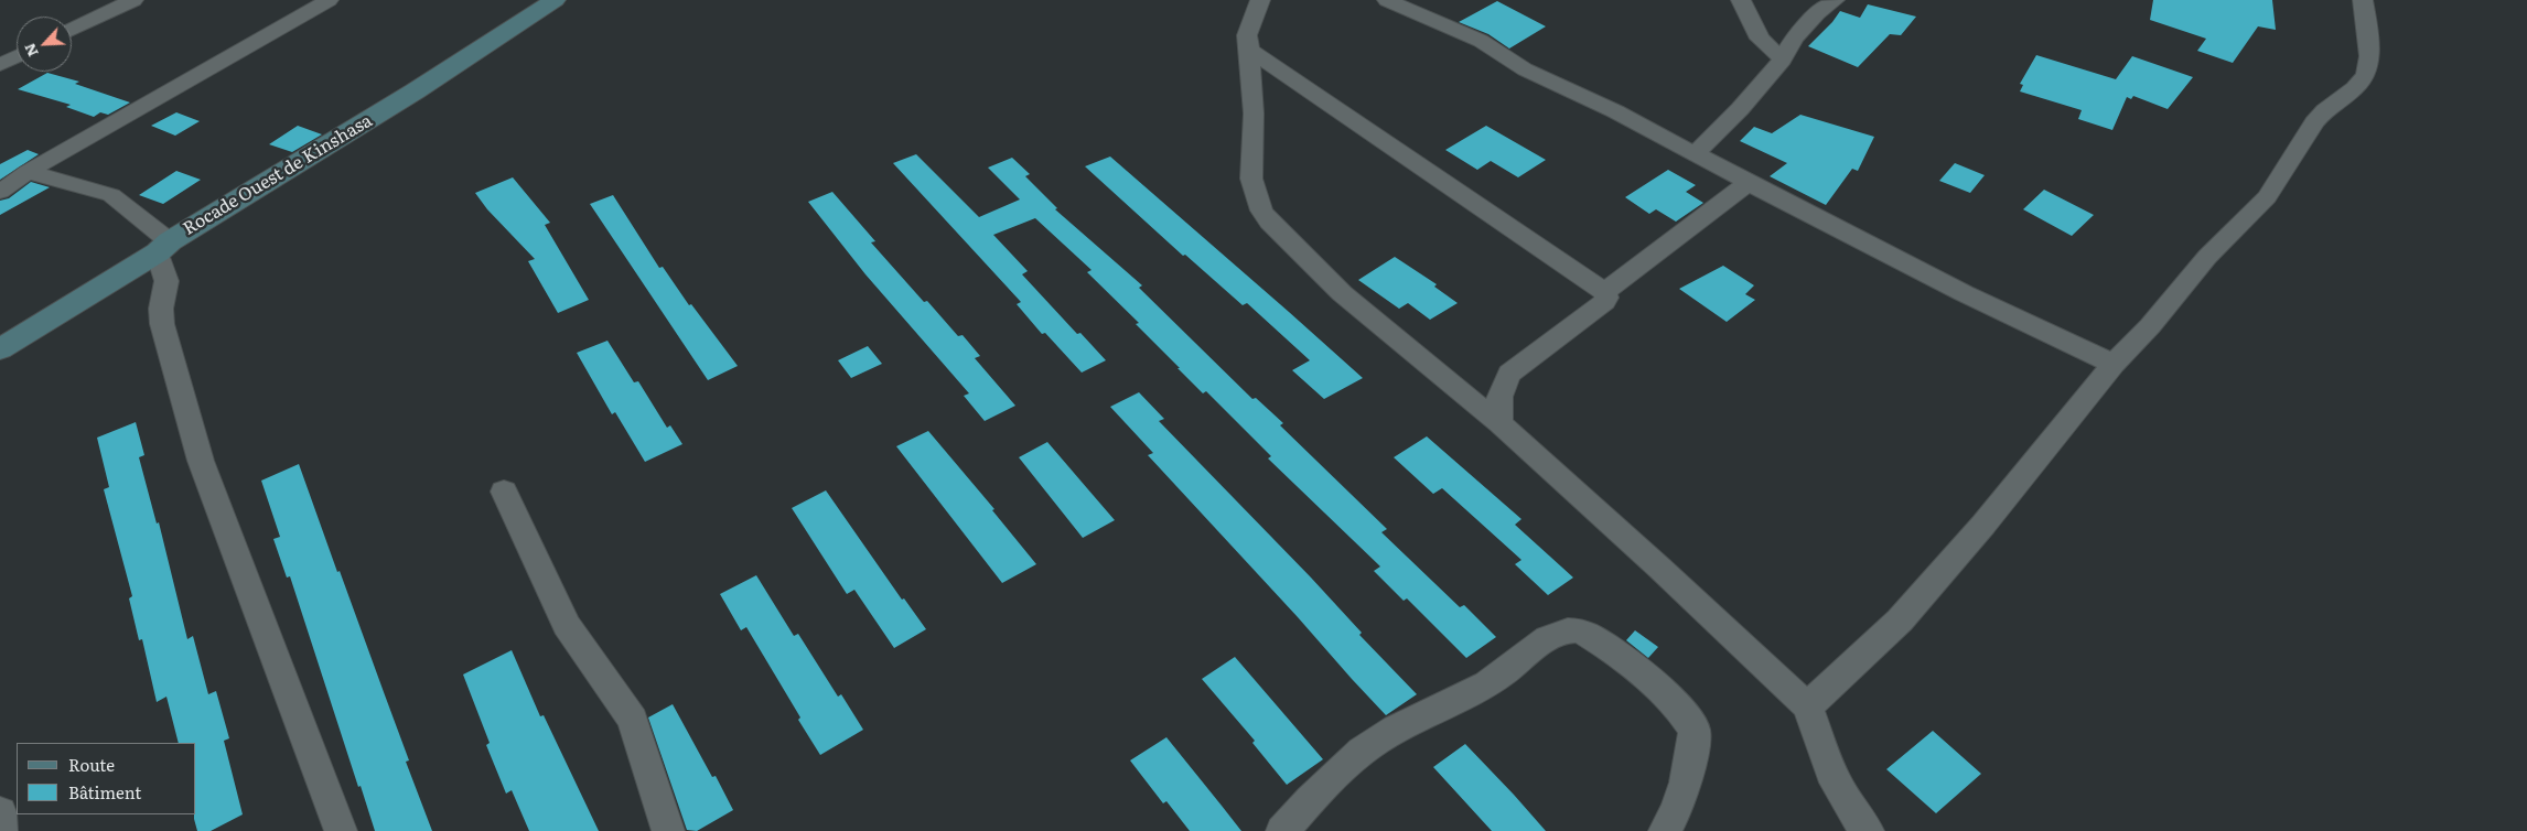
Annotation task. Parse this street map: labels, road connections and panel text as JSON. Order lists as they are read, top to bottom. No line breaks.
{"streets":{"main road":["Rocade Ouest de Kinshasa"]},"legend":["Route","Bâtiment"],"north":"bottom left"}
